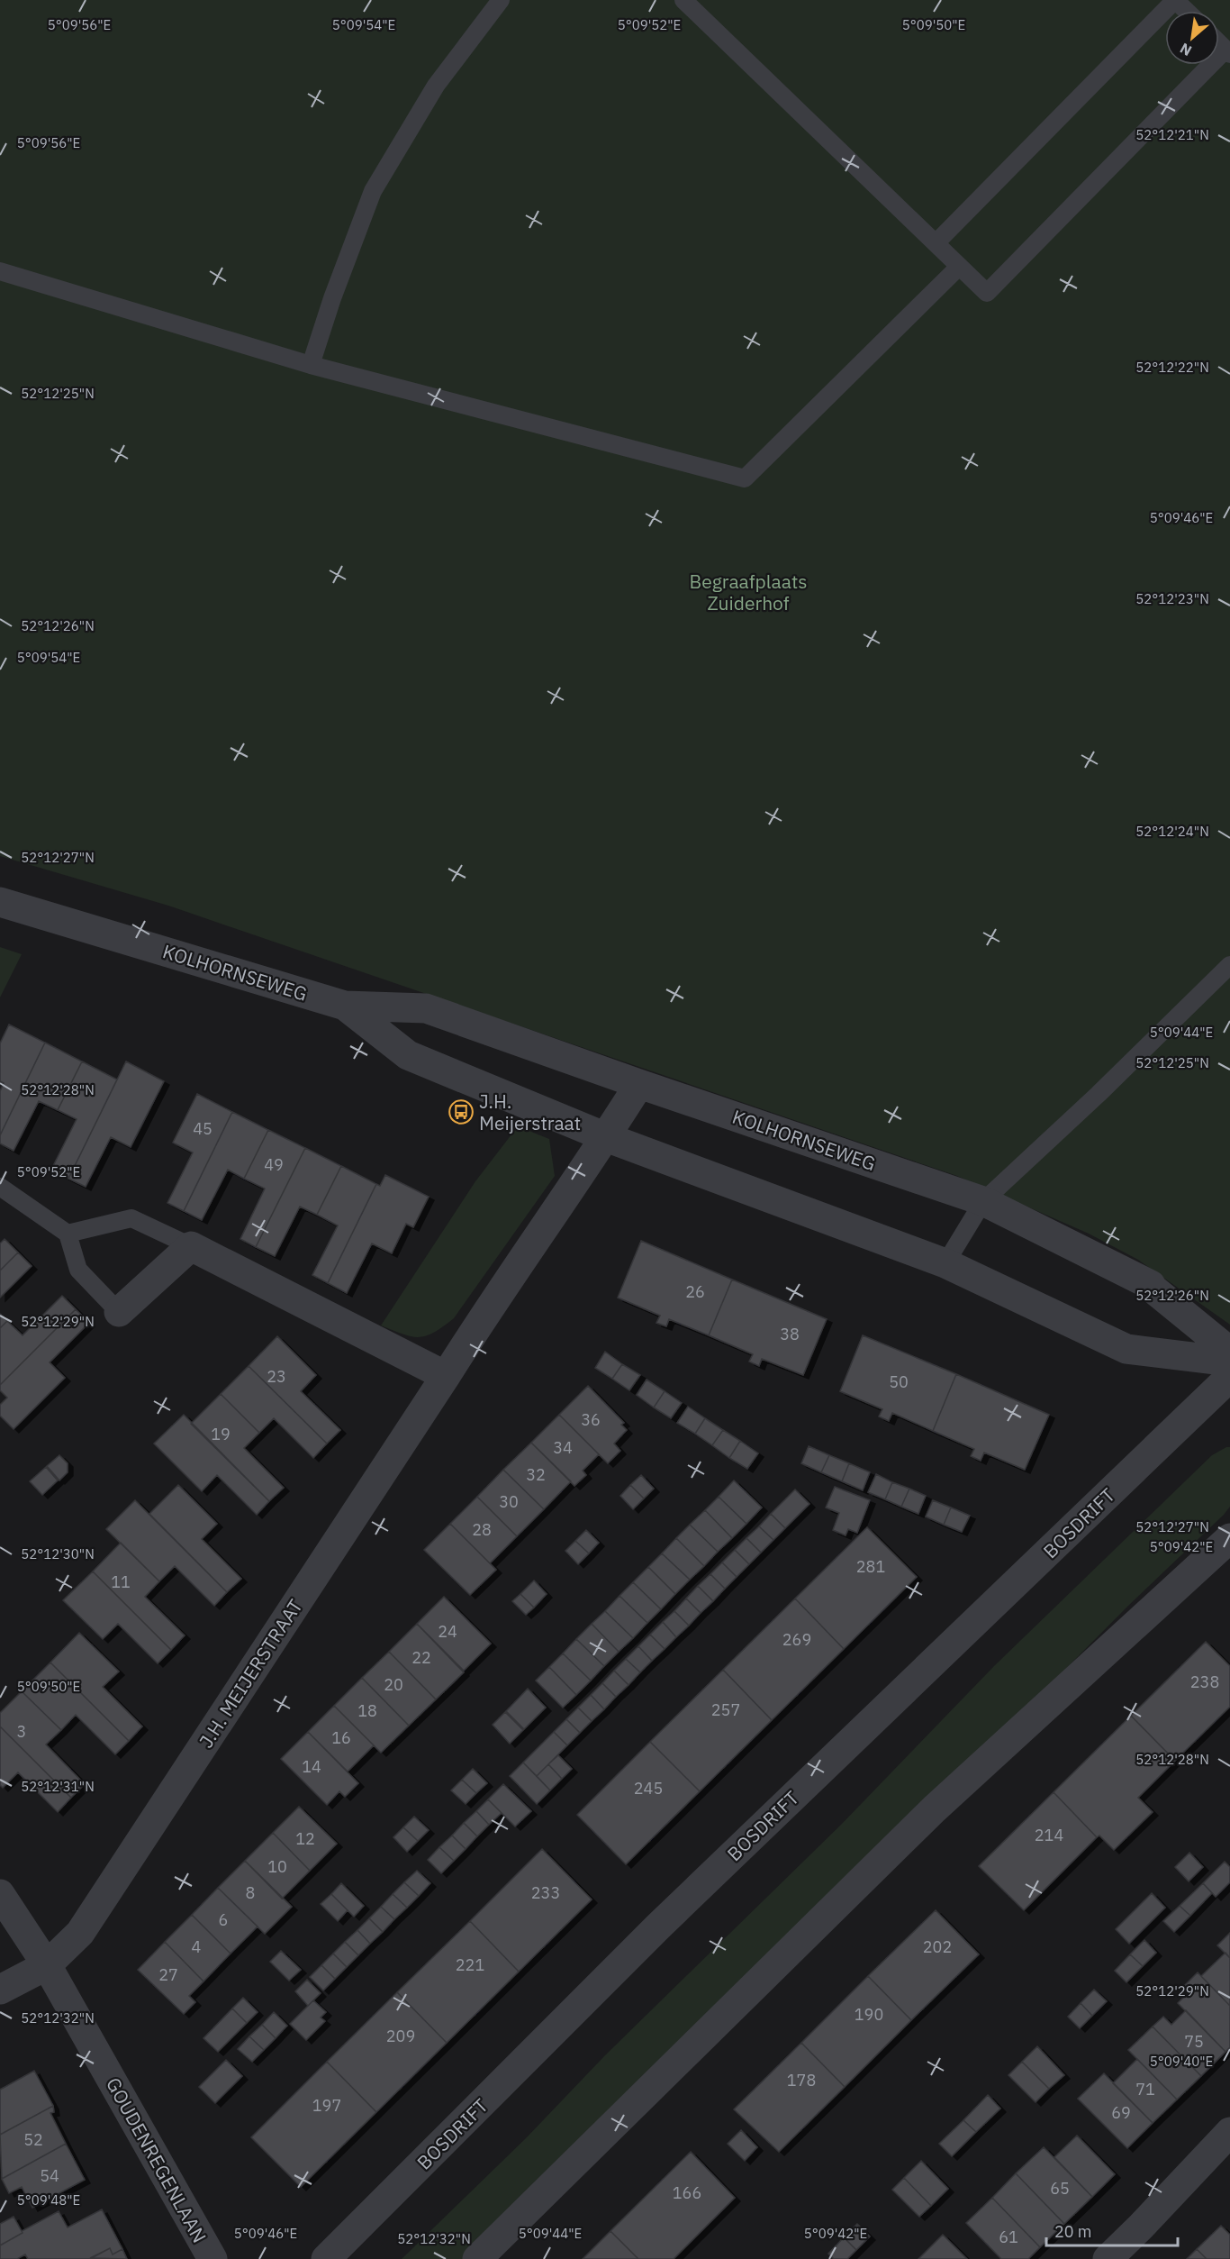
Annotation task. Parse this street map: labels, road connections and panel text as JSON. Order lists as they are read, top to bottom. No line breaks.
{"streets":{"street":["KOLHORNSEWEG","BOSDRIFT","J.H. MEIJERSTRAAT","GOUDENREGENLAAN"]},"crossings":[["KOLHORNSEWEG","J.H. MEIJERSTRAAT"],["J.H. MEIJERSTRAAT","GOUDENREGENLAAN"]],"parks":["Begraafplaats Zuiderhof"],"places":{"bus stop":["J.H. Meijerstraat"]},"house_numbers":["45","49","26","38","23","50","36","19","34","32","30","28","281","11","24","269","22","238","20","257","18","3","16","14","245","214","12","10","8","233","6","4","202","221","27","190","209","75","178","71","197","69","52","54","65","166","61"],"scale_bar":"20 m","north":"bottom left","coordinates":["5°09'56\"E","5°09'54\"E","5°09'52\"E","5°09'50\"E","52°12'21\"N","52°12'22\"N","52°12'25\"N","5°09'46\"E","52°12'23\"N","52°12'26\"N","52°12'24\"N","52°12'27\"N","5°09'44\"E","52°12'28\"N","52°12'29\"N","5°09'42\"E","52°12'30\"N","52°12'31\"N","52°12'32\"N","5°09'40\"E","5°09'48\"E"]}
